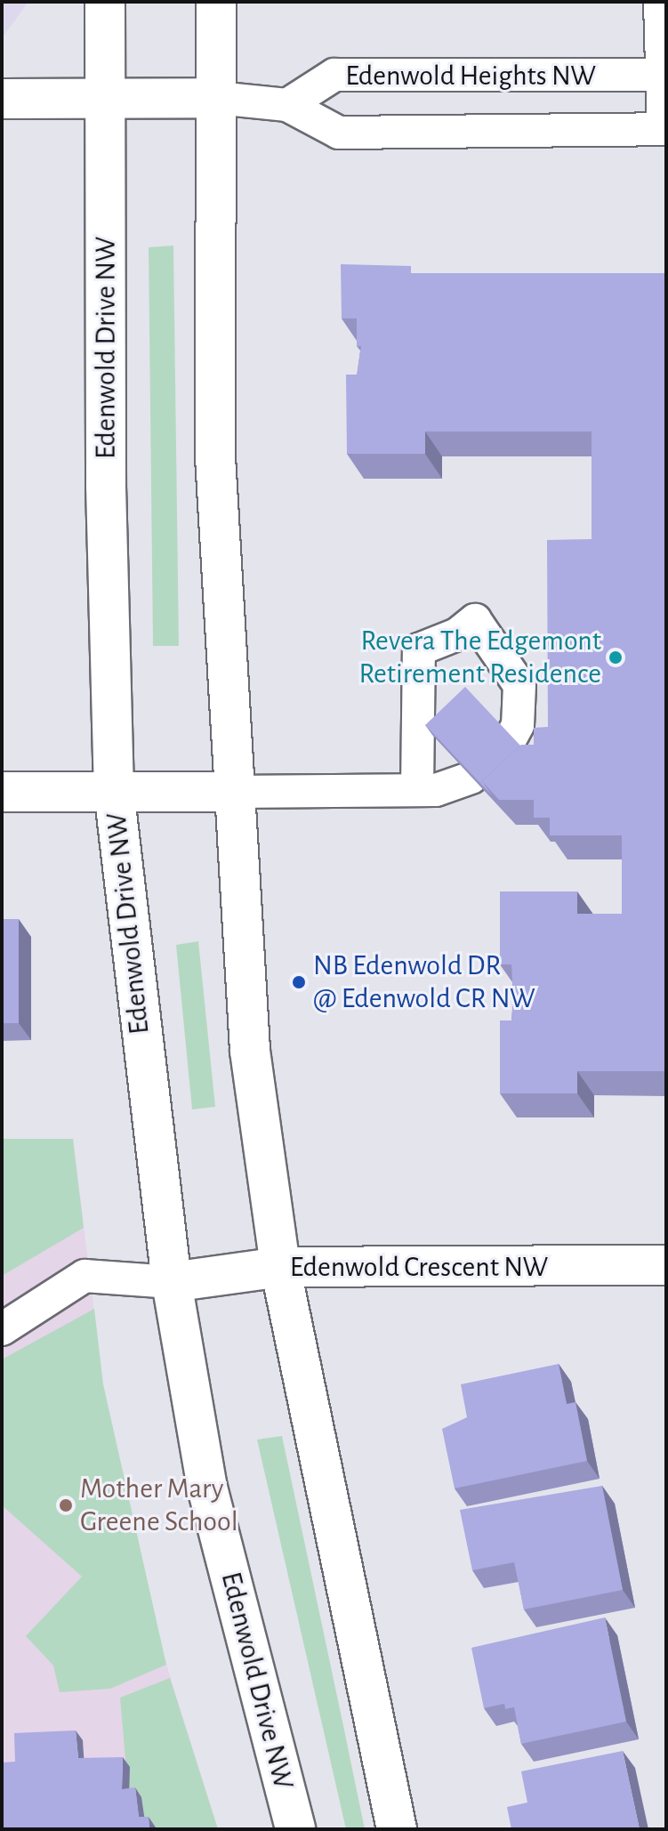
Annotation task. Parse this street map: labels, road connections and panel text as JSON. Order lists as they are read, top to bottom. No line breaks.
{"streets":{"street":["Edenwold Drive NW","Edenwold Crescent NW"],"lane":["Edenwold Heights NW"]},"crossings":[["Edenwold Drive NW","Edenwold Crescent NW"]],"places":["Revera The Edgemont Retirement Residence","NB Edenwold DR @ Edenwold CR NW","Mother Mary Greene School"]}
